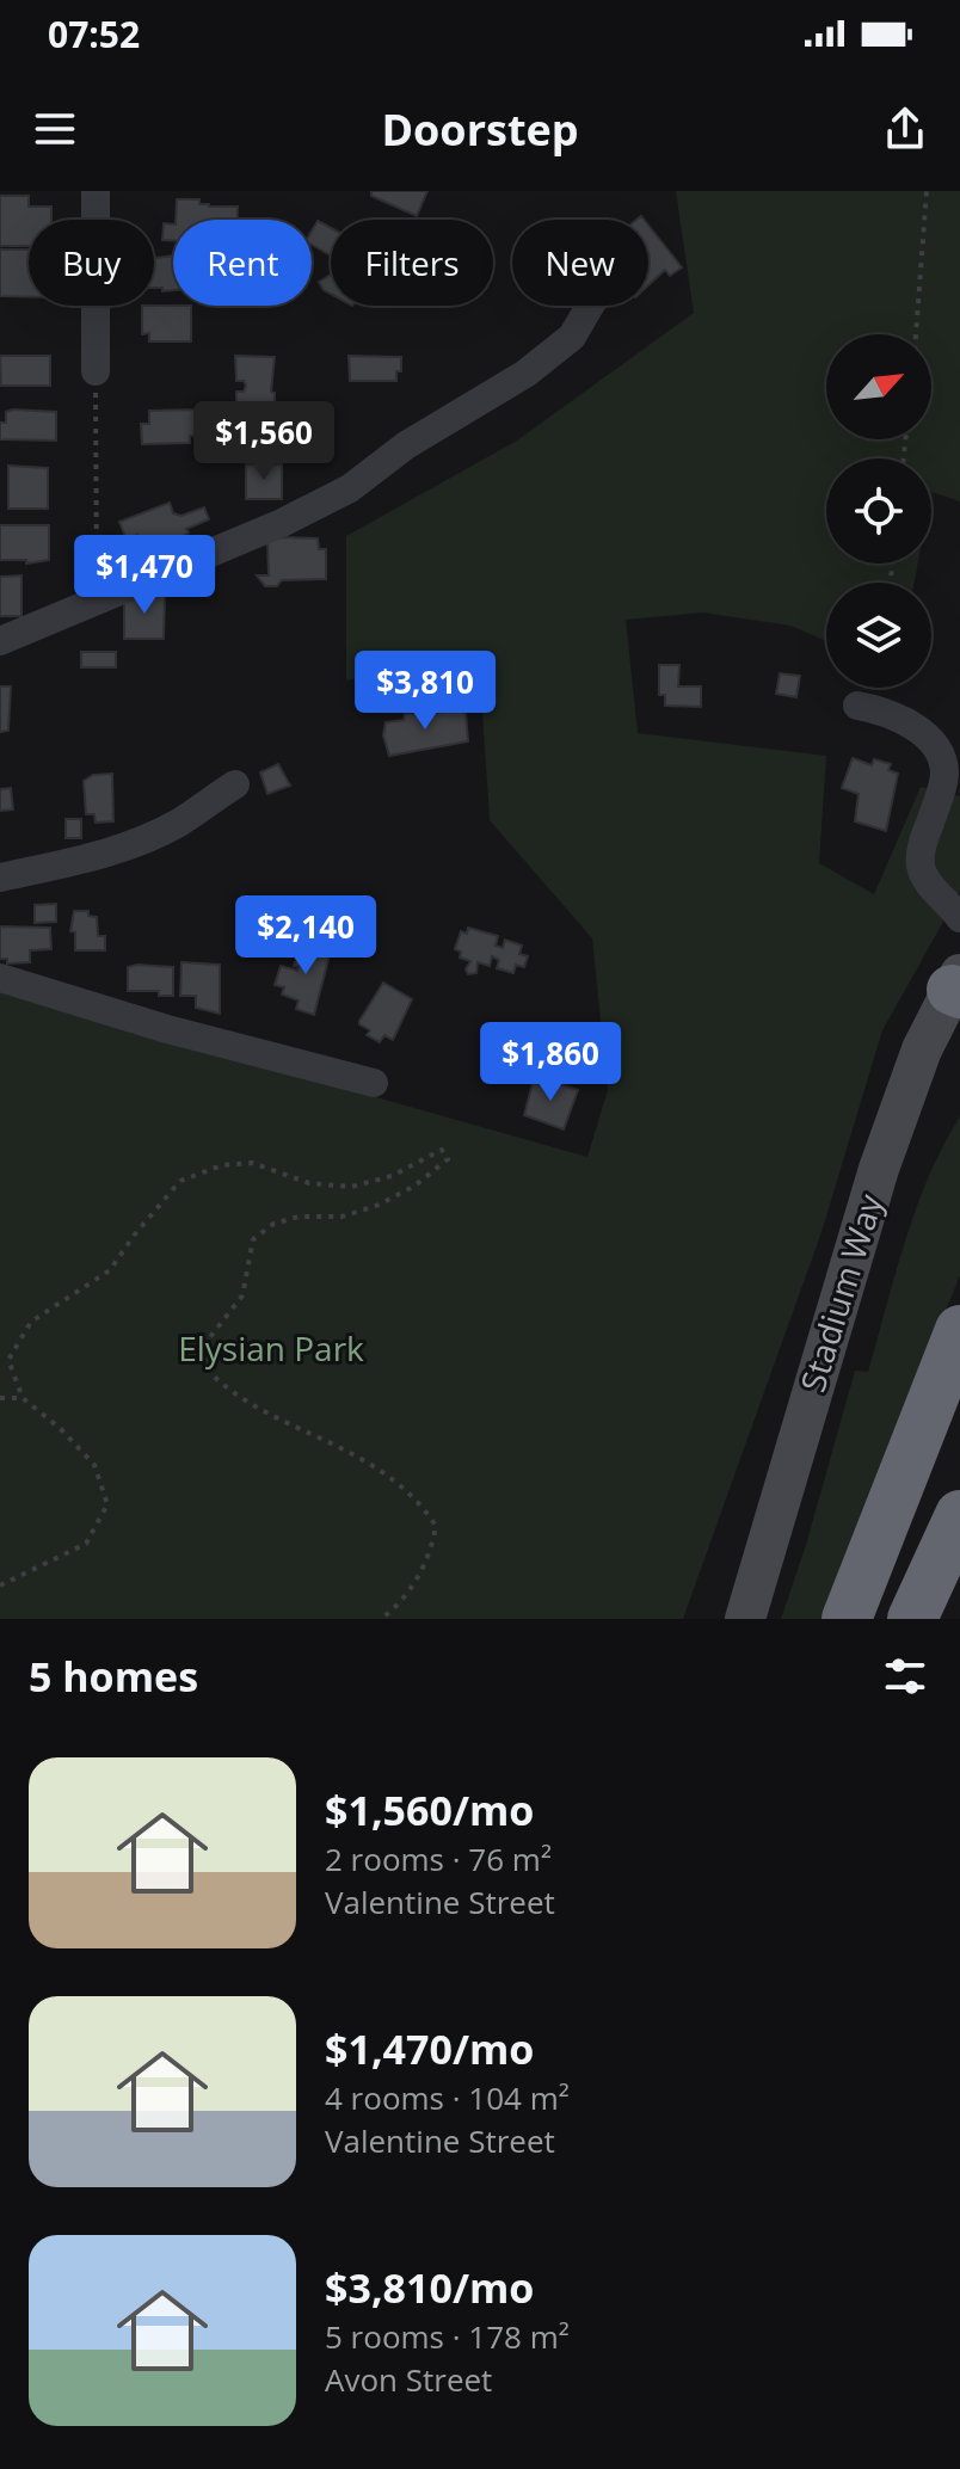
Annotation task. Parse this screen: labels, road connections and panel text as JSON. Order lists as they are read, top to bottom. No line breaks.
{"streets":{"main road":["Stadium Way"]},"parks":["Elysian Park"],"north":"top right","page":{"status":"07:52","header":"Doorstep","chip":["Buy","Rent","Filters","New"],"price":["$1,560","$1,470","$3,810","$2,140","$1,860"],"heading":"5 homes","list":[{"name":"$1,560/mo","note":"2 rooms · 76 m² · Valentine Street"},{"name":"$1,470/mo","note":"4 rooms · 104 m² · Valentine Street"},{"name":"$3,810/mo","note":"5 rooms · 178 m² · Avon Street"}]}}
